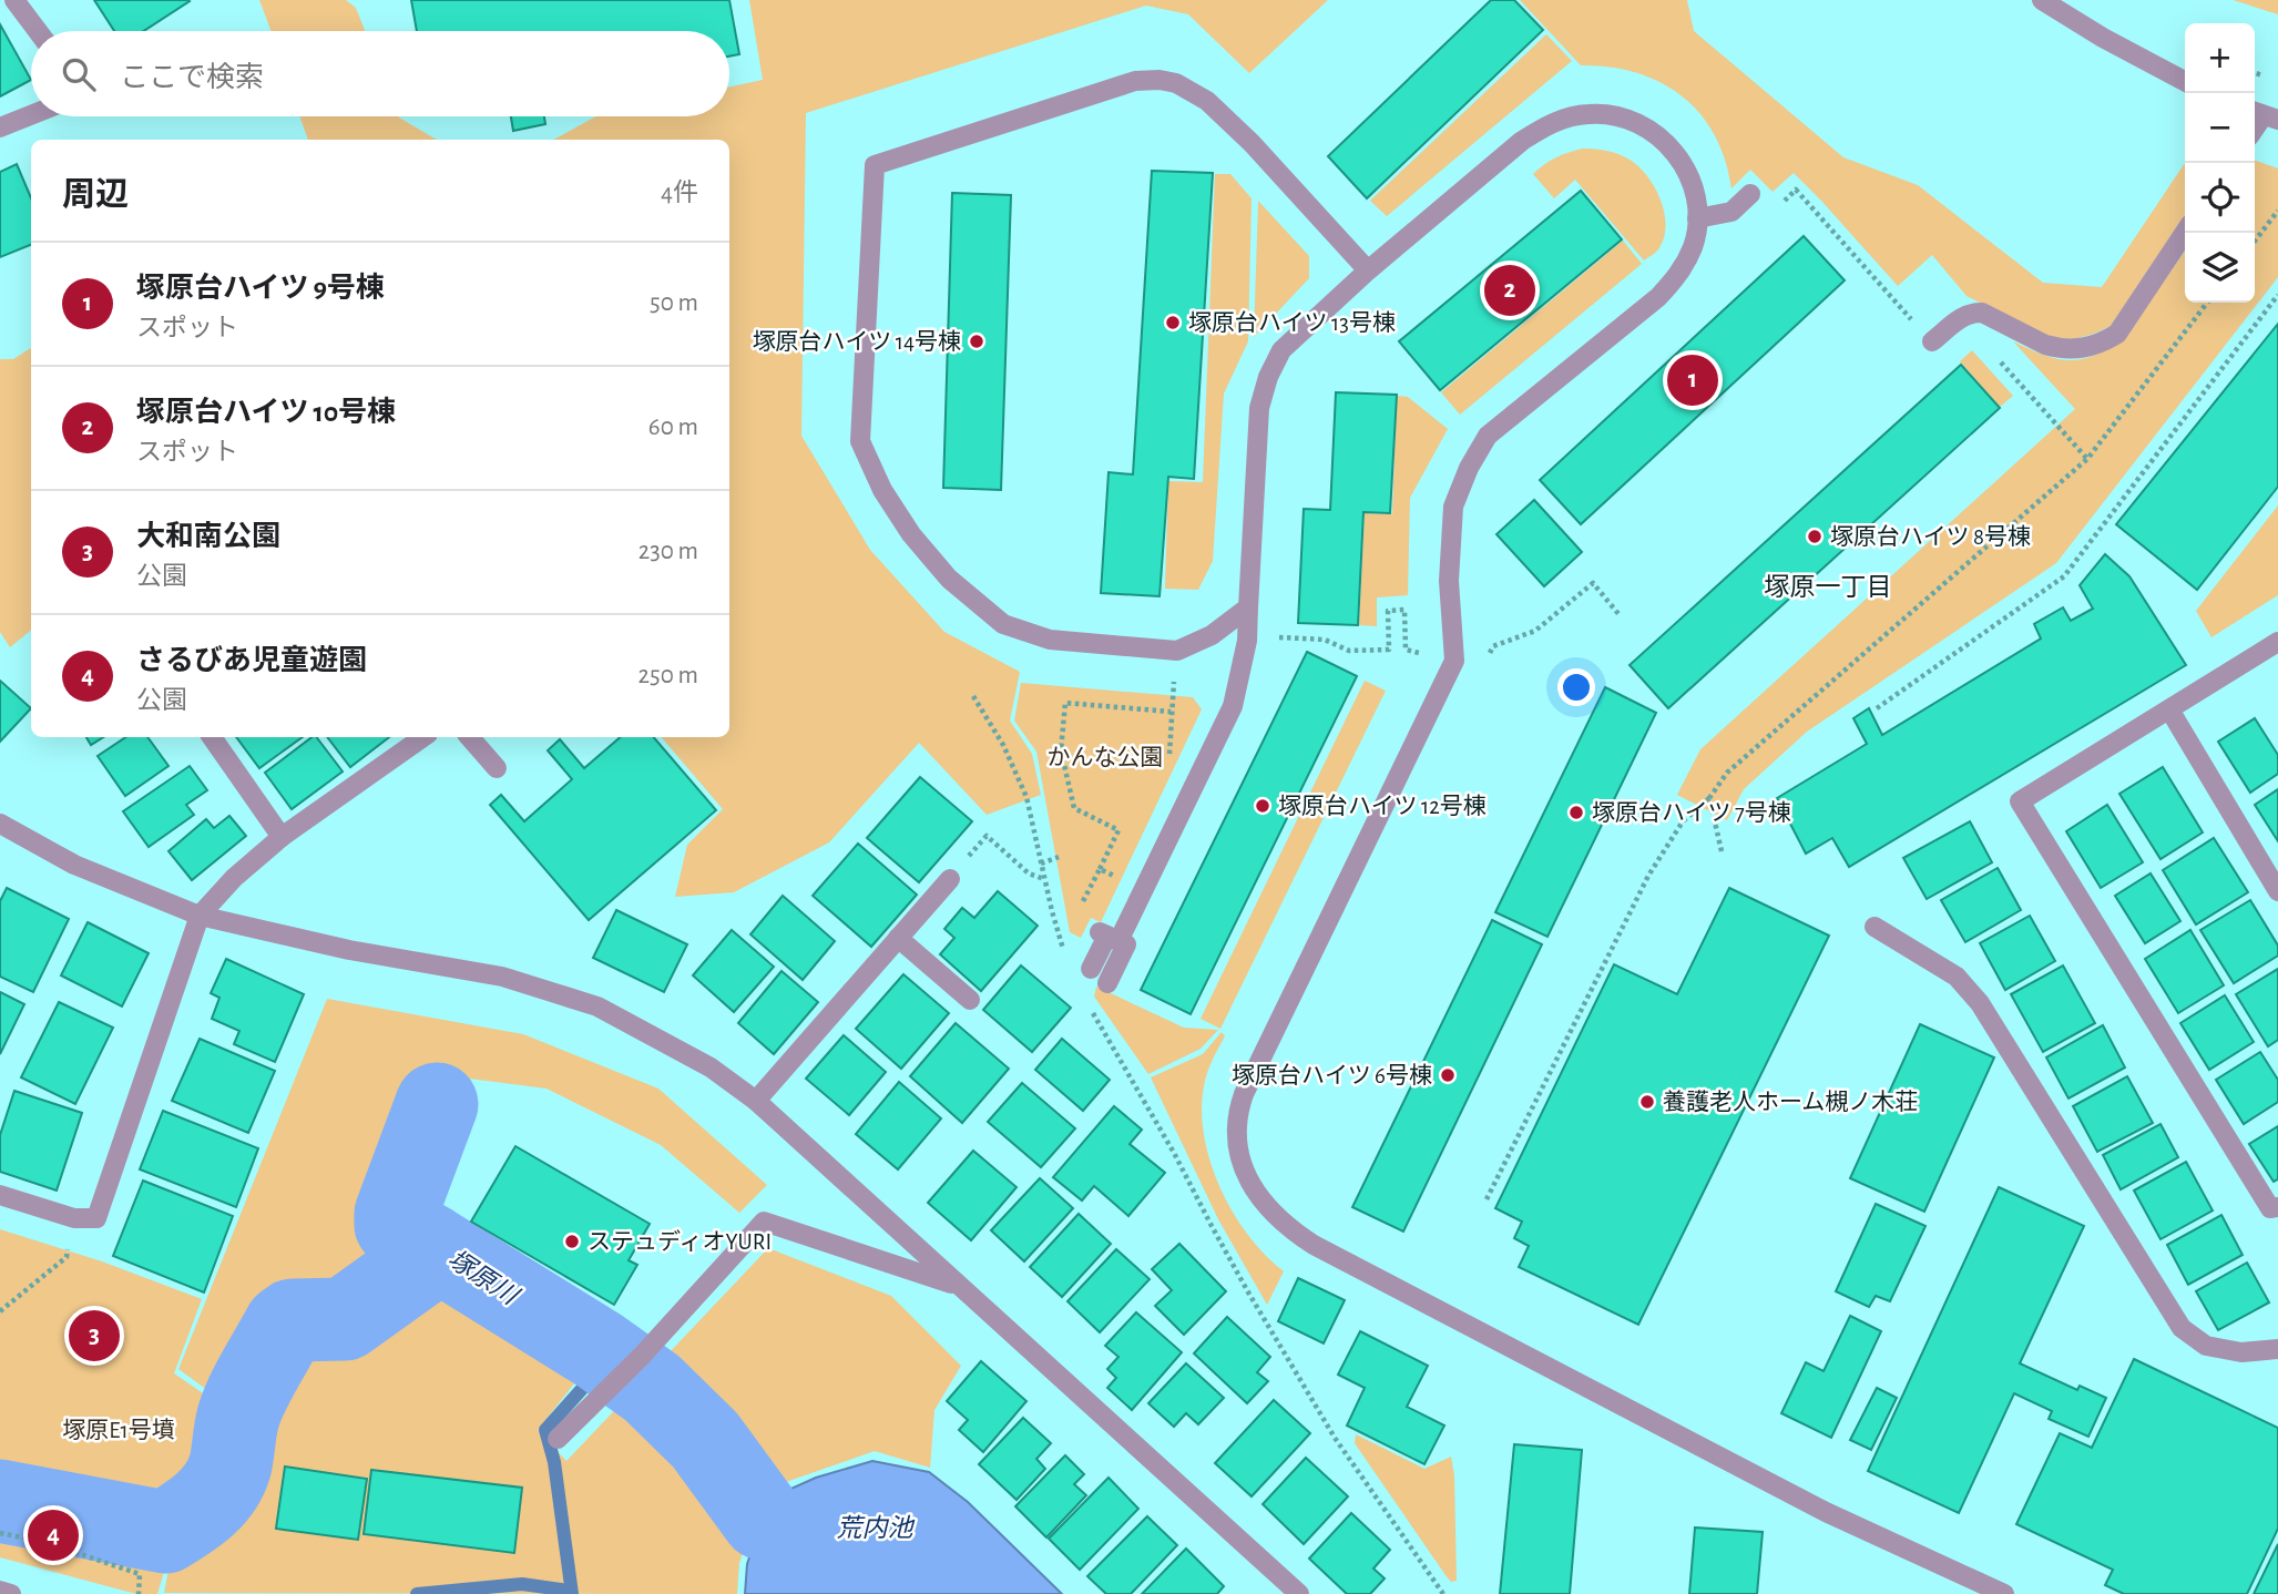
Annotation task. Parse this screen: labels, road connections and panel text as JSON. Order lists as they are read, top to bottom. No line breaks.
{"districts":["塚原一丁目"],"water":["塚原川","荒内池"],"parks":["かんな公園","塚原E1号墳"],"places":["塚原台ハイツ 13号棟","塚原台ハイツ 14号棟","塚原台ハイツ 8号棟","塚原台ハイツ 12号棟","塚原台ハイツ 7号棟","塚原台ハイツ 6号棟","養護老人ホーム槻ノ木荘","ステュディオYURI"],"page":{"map_buttons":["+","−"],"search":"ここで検索","heading":["周辺","4件"],"list":[{"mark":"1","name":"塚原台ハイツ 9号棟","note":"スポット","value":"50 m"},{"mark":"2","name":"塚原台ハイツ 10号棟","note":"スポット","value":"60 m"},{"mark":"3","name":"大和南公園","note":"公園","value":"230 m"},{"mark":"4","name":"さるびあ児童遊園","note":"公園","value":"250 m"}],"pins":["2","1","3","4"]}}
